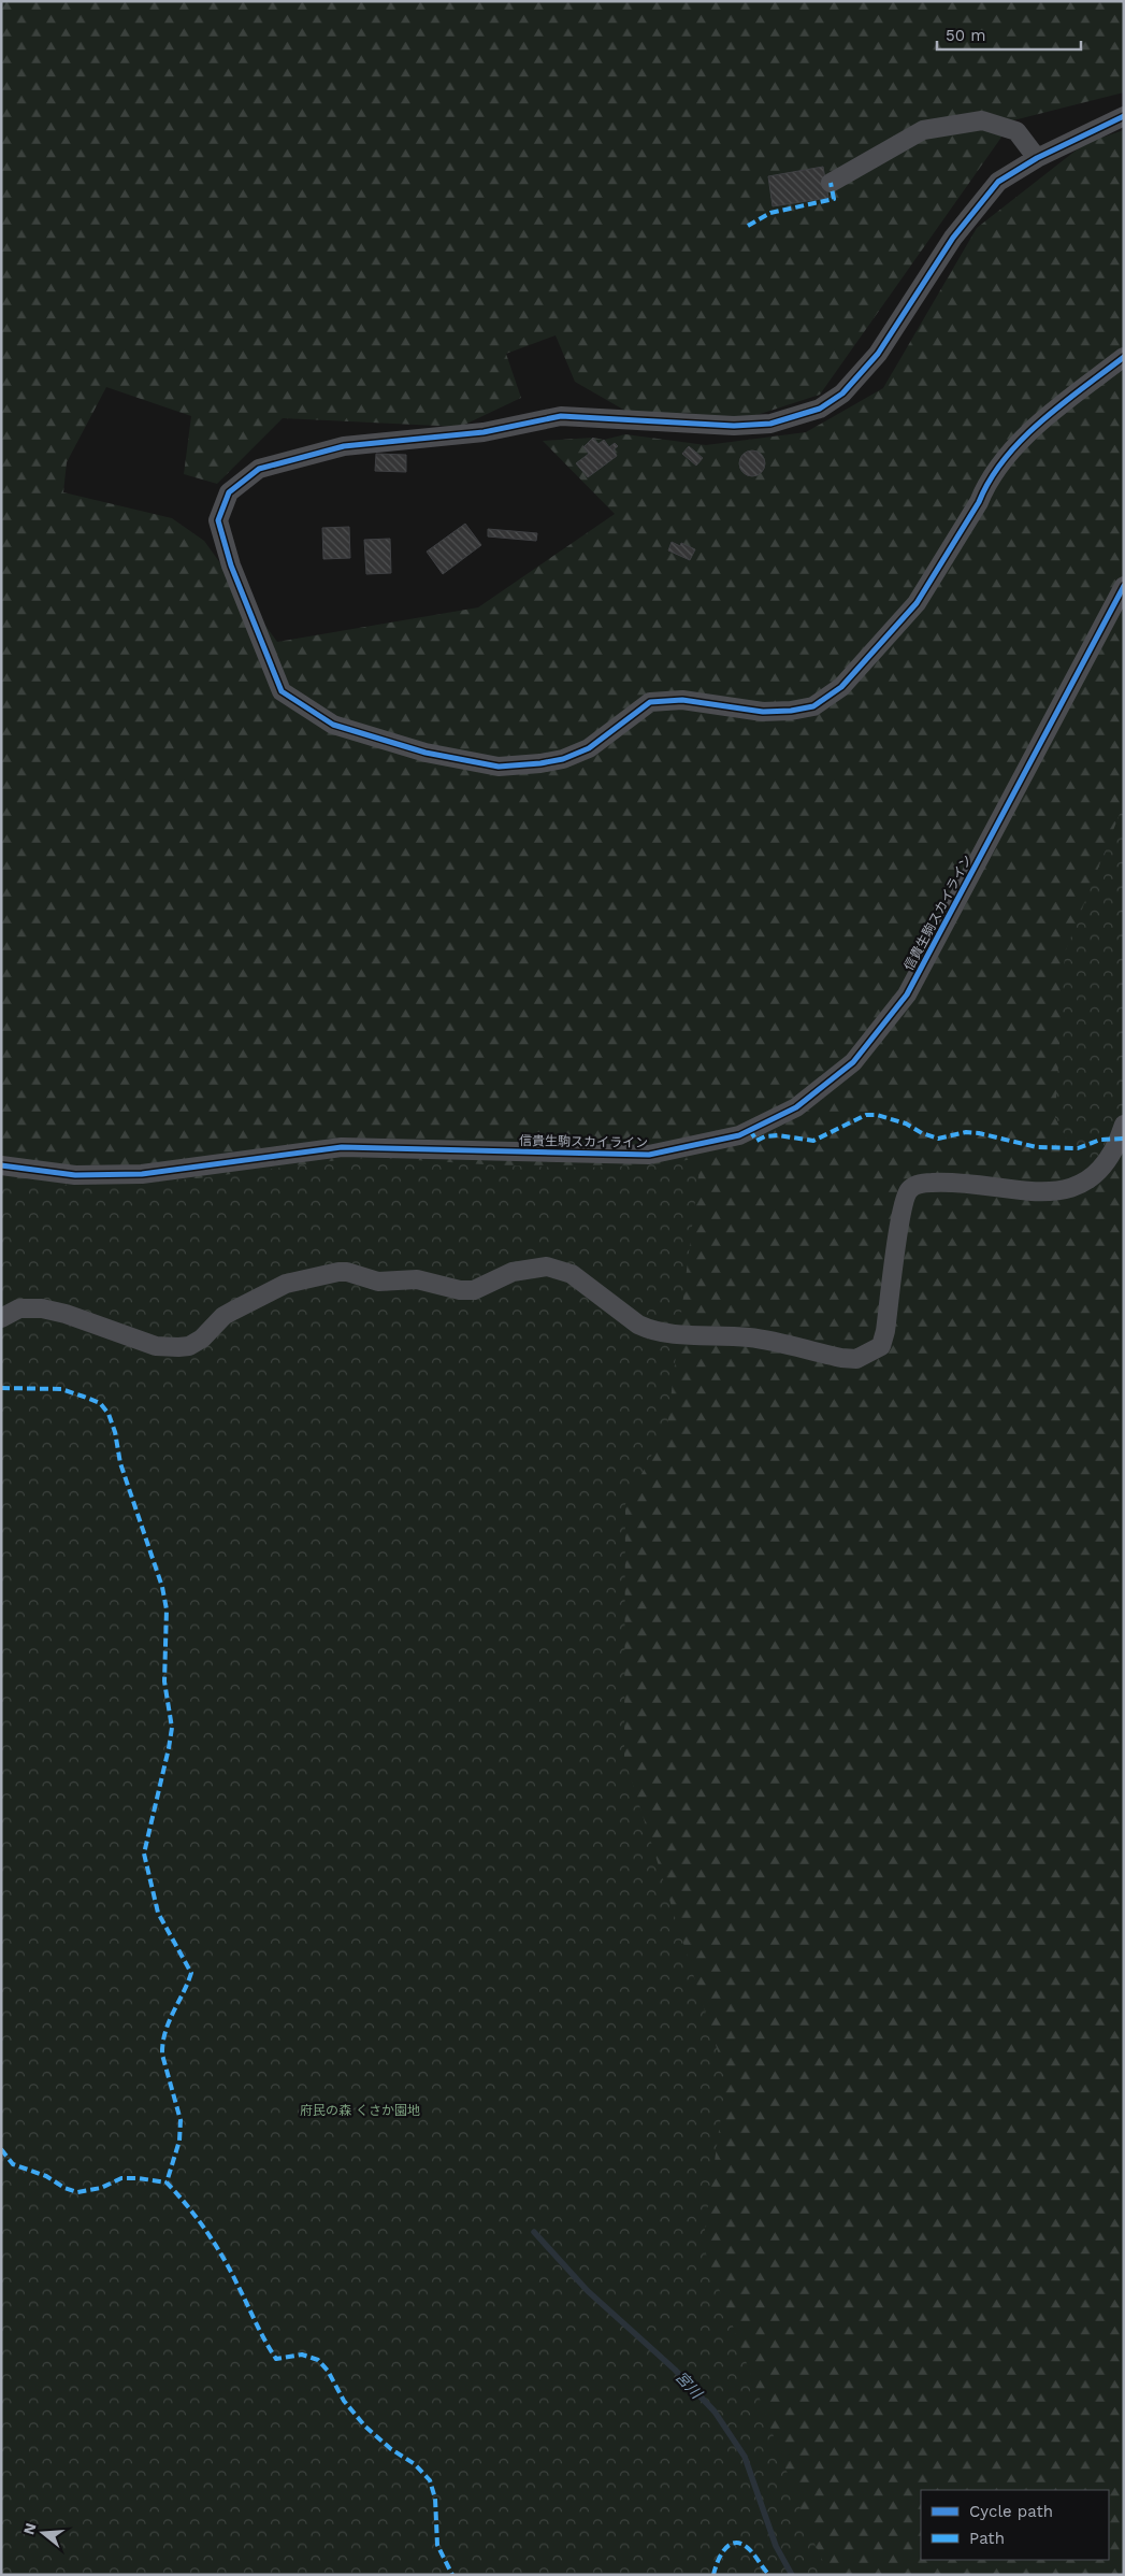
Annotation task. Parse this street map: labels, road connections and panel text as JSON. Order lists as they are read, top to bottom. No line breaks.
{"streets":{"street":["信貴生駒スカイライン"]},"water":["宮川"],"parks":["府民の森 くさか園地"],"legend":["Cycle path","Path"],"scale_bar":"50 m","north":"left"}
